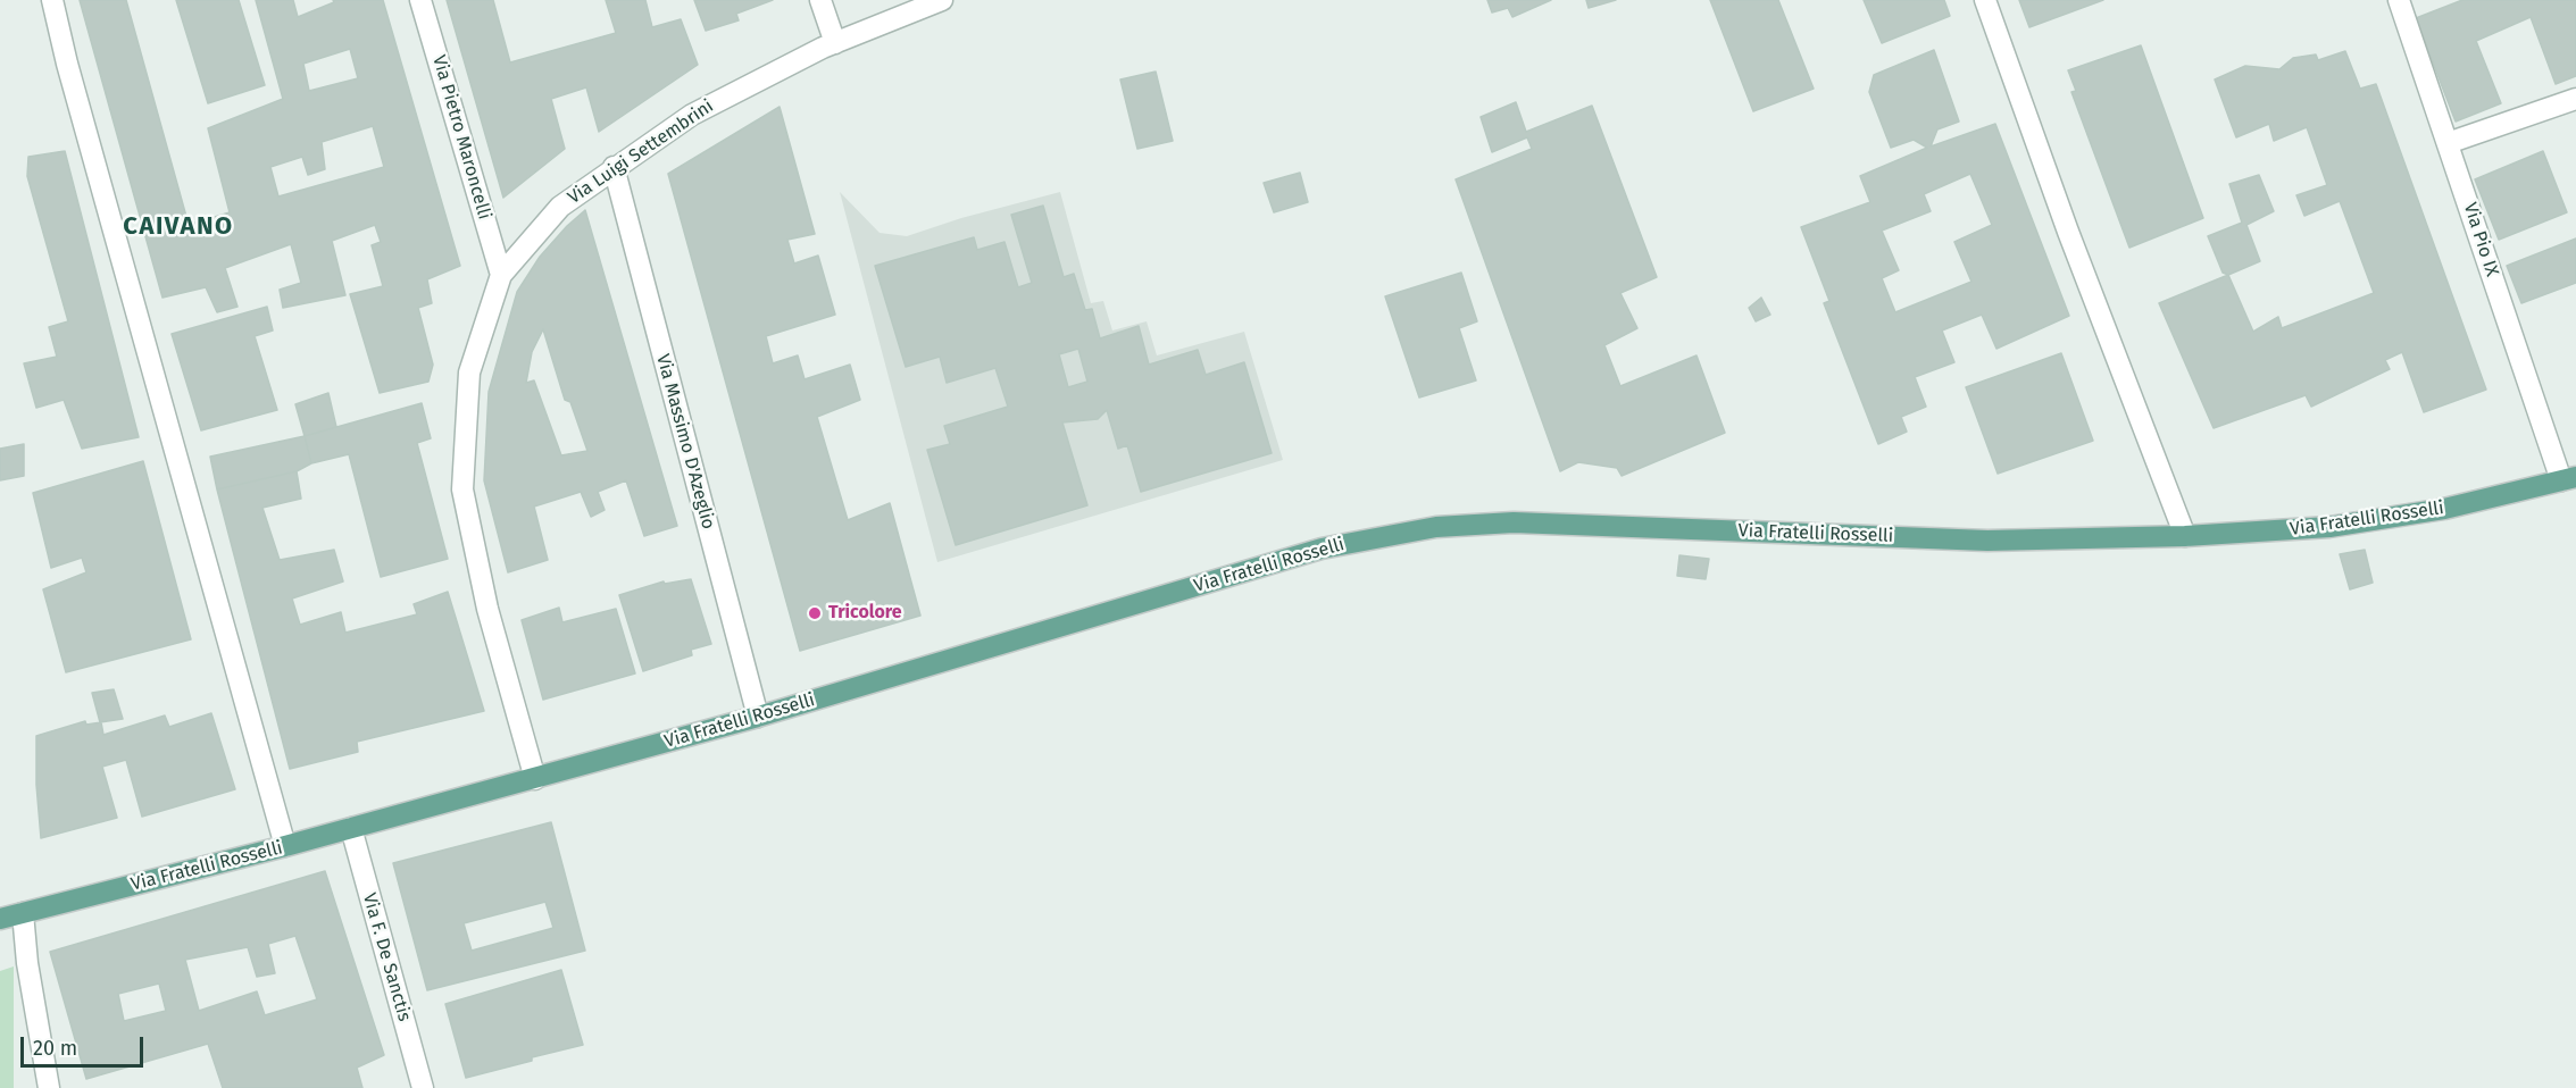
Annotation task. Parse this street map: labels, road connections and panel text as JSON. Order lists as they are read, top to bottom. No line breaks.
{"streets":{"main road":["Via Fratelli Rosselli"],"street":["Via Pietro Maroncelli","Via Luigi Settembrini","Via Pio IX","Via Massimo D'Azeglio","Via F. De Sanctis"]},"crossings":[["Via Pietro Maroncelli","Via Luigi Settembrini"],["Via Luigi Settembrini","Via Massimo D'Azeglio"],["Via Luigi Settembrini","Via Fratelli Rosselli"],["Via Pio IX","Via Fratelli Rosselli"],["Via Massimo D'Azeglio","Via Fratelli Rosselli"],["Via Fratelli Rosselli","Via F. De Sanctis"]],"districts":["CAIVANO"],"places":["Tricolore"],"scale_bar":"20 m"}
